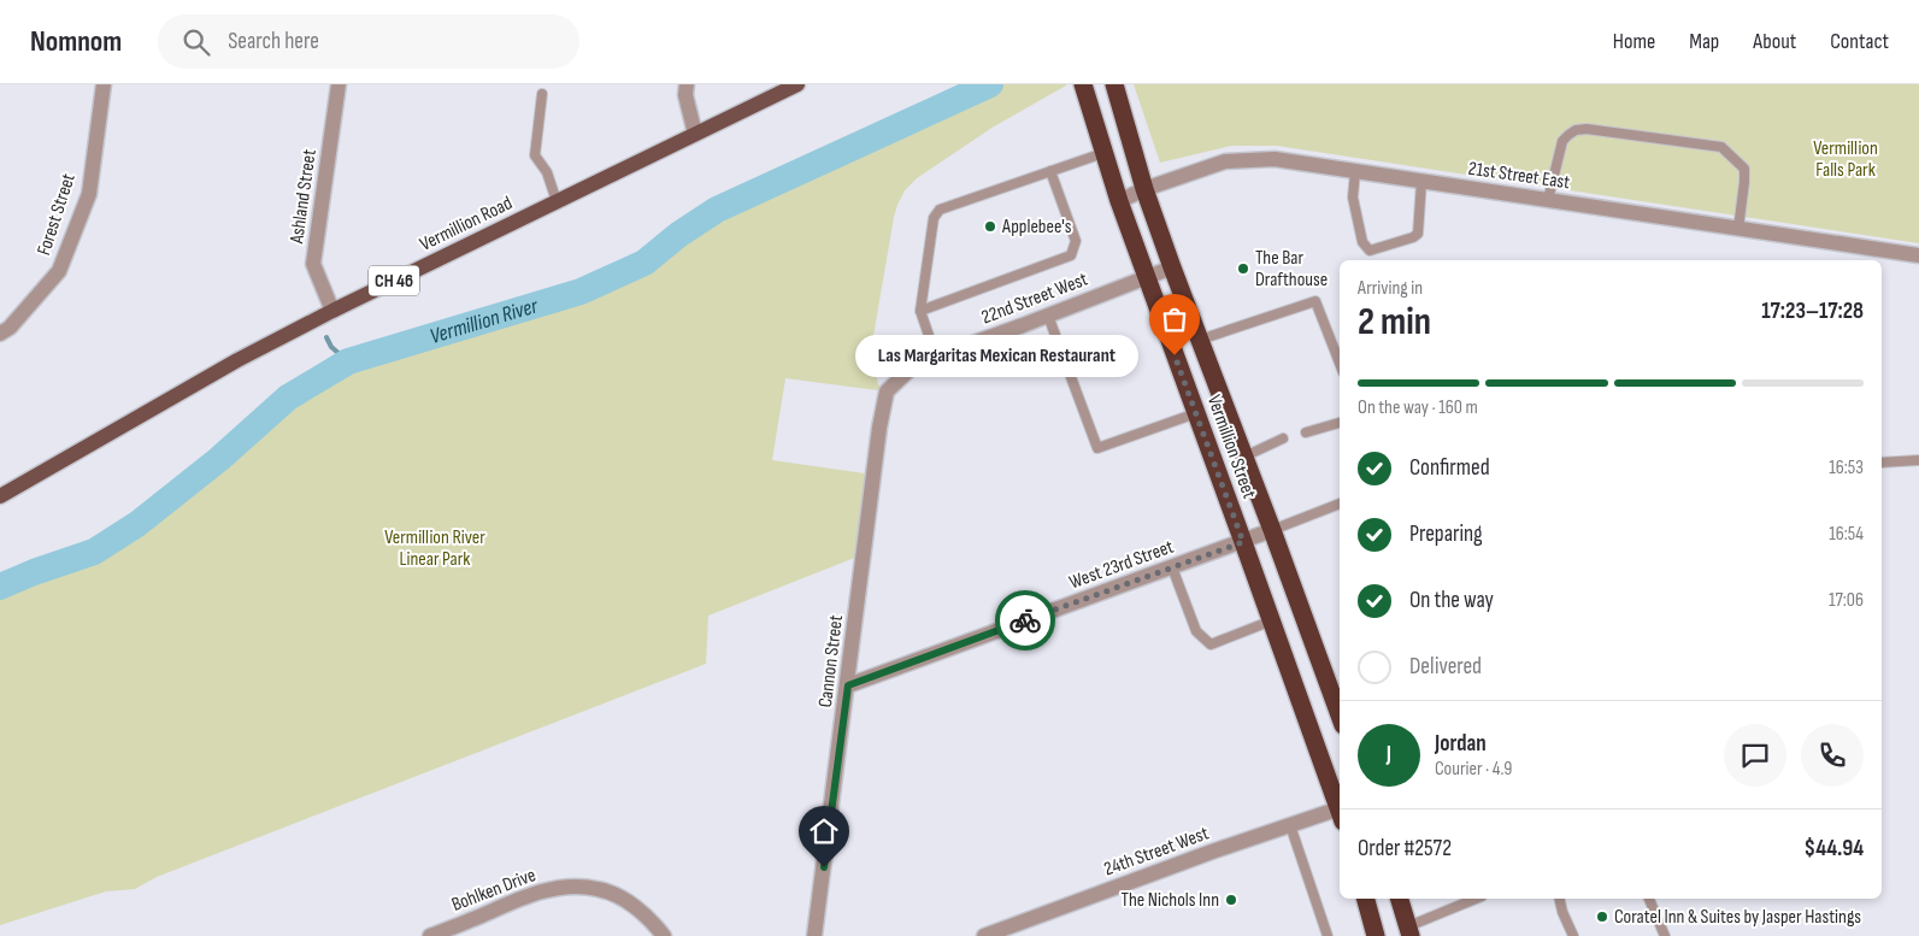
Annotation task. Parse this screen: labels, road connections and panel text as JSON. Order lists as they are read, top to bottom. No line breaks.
{"streets":{"highway":["Vermillion Street"],"main road":["Vermillion Road","CH 46"],"street":["21st Street East","Ashland Street","Forest Street","22nd Street West","West 23rd Street","Cannon Street","24th Street West","Bohlken Drive"]},"crossings":[["21st Street East","Vermillion Street"],["Ashland Street","Vermillion Road"],["22nd Street West","Vermillion Street"],["22nd Street West","Cannon Street"],["Vermillion Street","West 23rd Street"],["West 23rd Street","Cannon Street"]],"water":["Vermillion River"],"parks":["Vermillion Falls Park","Vermillion River Linear Park"],"places":["Applebee's","The Bar Drafthouse","Las Margaritas Mexican Restaurant","The Nichols Inn","Coratel Inn & Suites by Jasper Hastings"],"page":{"header":"Nomnom","search":"Search here","nav":["Home","Map","About","Contact"],"heading":["2 min","Arriving in","17:23–17:28"],"panel":["Jordan","Courier · 4.9","Order #2572","$44.94"],"bubble":"Las Margaritas Mexican Restaurant","bar":"On the way · 160 m","list":[["Confirmed","16:53"],["Preparing","16:54"],["On the way","17:06"],"Delivered"],"round":"J"}}
